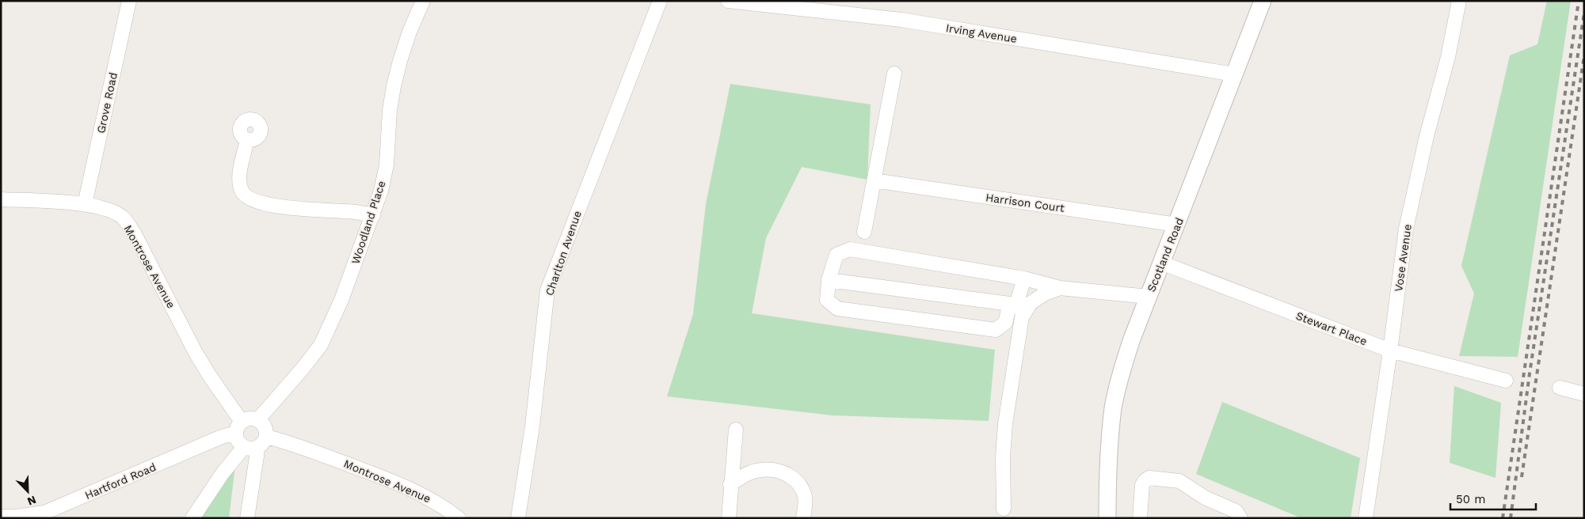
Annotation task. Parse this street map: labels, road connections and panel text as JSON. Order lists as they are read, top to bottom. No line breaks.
{"streets":{"main road":["Scotland Road"],"street":["Irving Avenue","Grove Road","Harrison Court","Woodland Place","Charlton Avenue","Vose Avenue","Montrose Avenue","Stewart Place","Hartford Road"]},"crossings":[["Irving Avenue","Scotland Road"],["Grove Road","Montrose Avenue"],["Harrison Court","Scotland Road"],["Woodland Place","Montrose Avenue"],["Woodland Place","Hartford Road"],["Scotland Road","Stewart Place"],["Vose Avenue","Stewart Place"],["Montrose Avenue","Hartford Road"]],"scale_bar":"50 m","north":"bottom right"}
